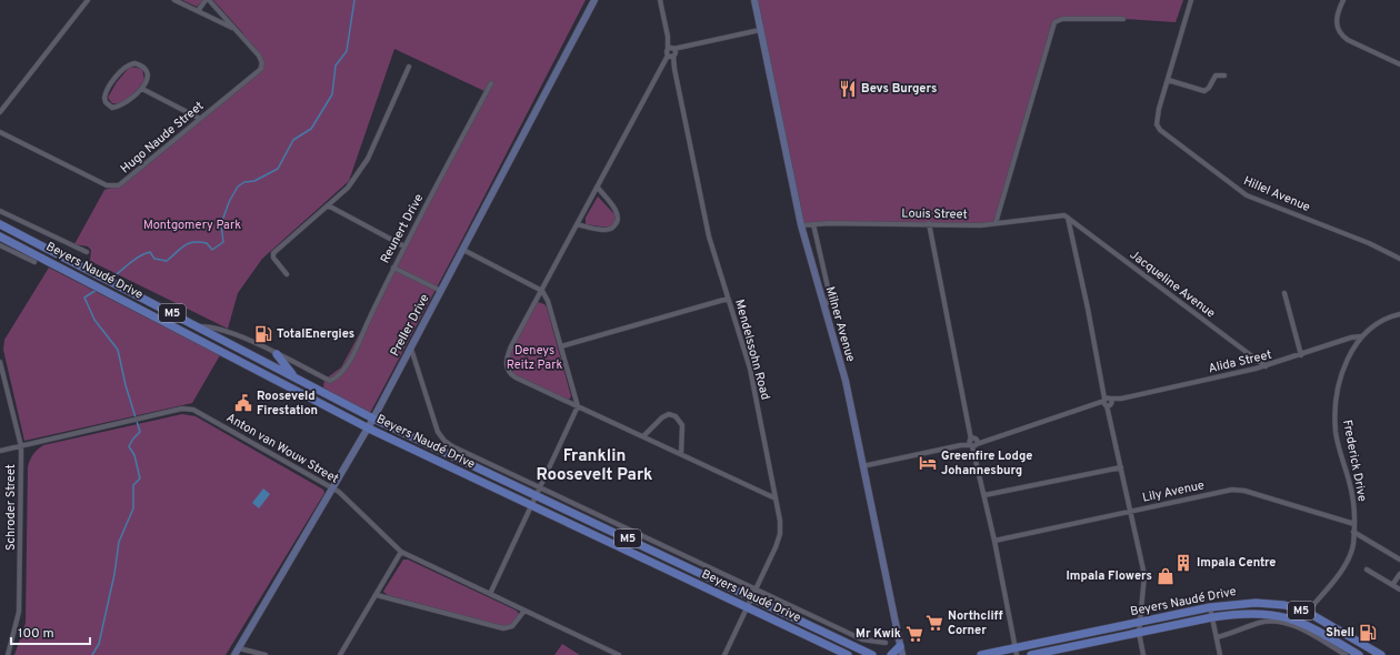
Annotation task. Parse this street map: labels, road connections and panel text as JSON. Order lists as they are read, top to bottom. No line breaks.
{"streets":{"main road":["Beyers Naudé Drive","M5","Milner Avenue","Preller Drive"],"street":["Hugo Naude Street","Hillel Avenue","Louis Street","Reunert Drive","Jacqueline Avenue","Mendelssohn Road","Alida Street","Anton van Wouw Street","Frederick Drive","Lily Avenue","Schroder Street"]},"crossings":[["Louis Street","Jacqueline Avenue"],["Louis Street","Milner Avenue"],["Reunert Drive","Beyers Naudé Drive"],["Beyers Naudé Drive","Preller Drive"],["Beyers Naudé Drive","Mendelssohn Road"],["Beyers Naudé Drive","Frederick Drive"],["Jacqueline Avenue","Alida Street"],["Milner Avenue","Alida Street"],["Preller Drive","Anton van Wouw Street"],["Alida Street","Frederick Drive"],["Anton van Wouw Street","Schroder Street"],["Frederick Drive","Lily Avenue"]],"districts":["Franklin Roosevelt Park"],"parks":["Montgomery Park","Deneys Reitz Park"],"places":{"restaurant":["Bevs Burgers"],"fuel station":["TotalEnergies","Shell"],"public building":["Rooseveld Firestation"],"hotel":["Greenfire Lodge Johannesburg"],"building":["Impala Centre"],"shop":["Impala Flowers"],"supermarket":["Northcliff Corner","Mr Kwik"]},"scale_bar":"100 m"}
